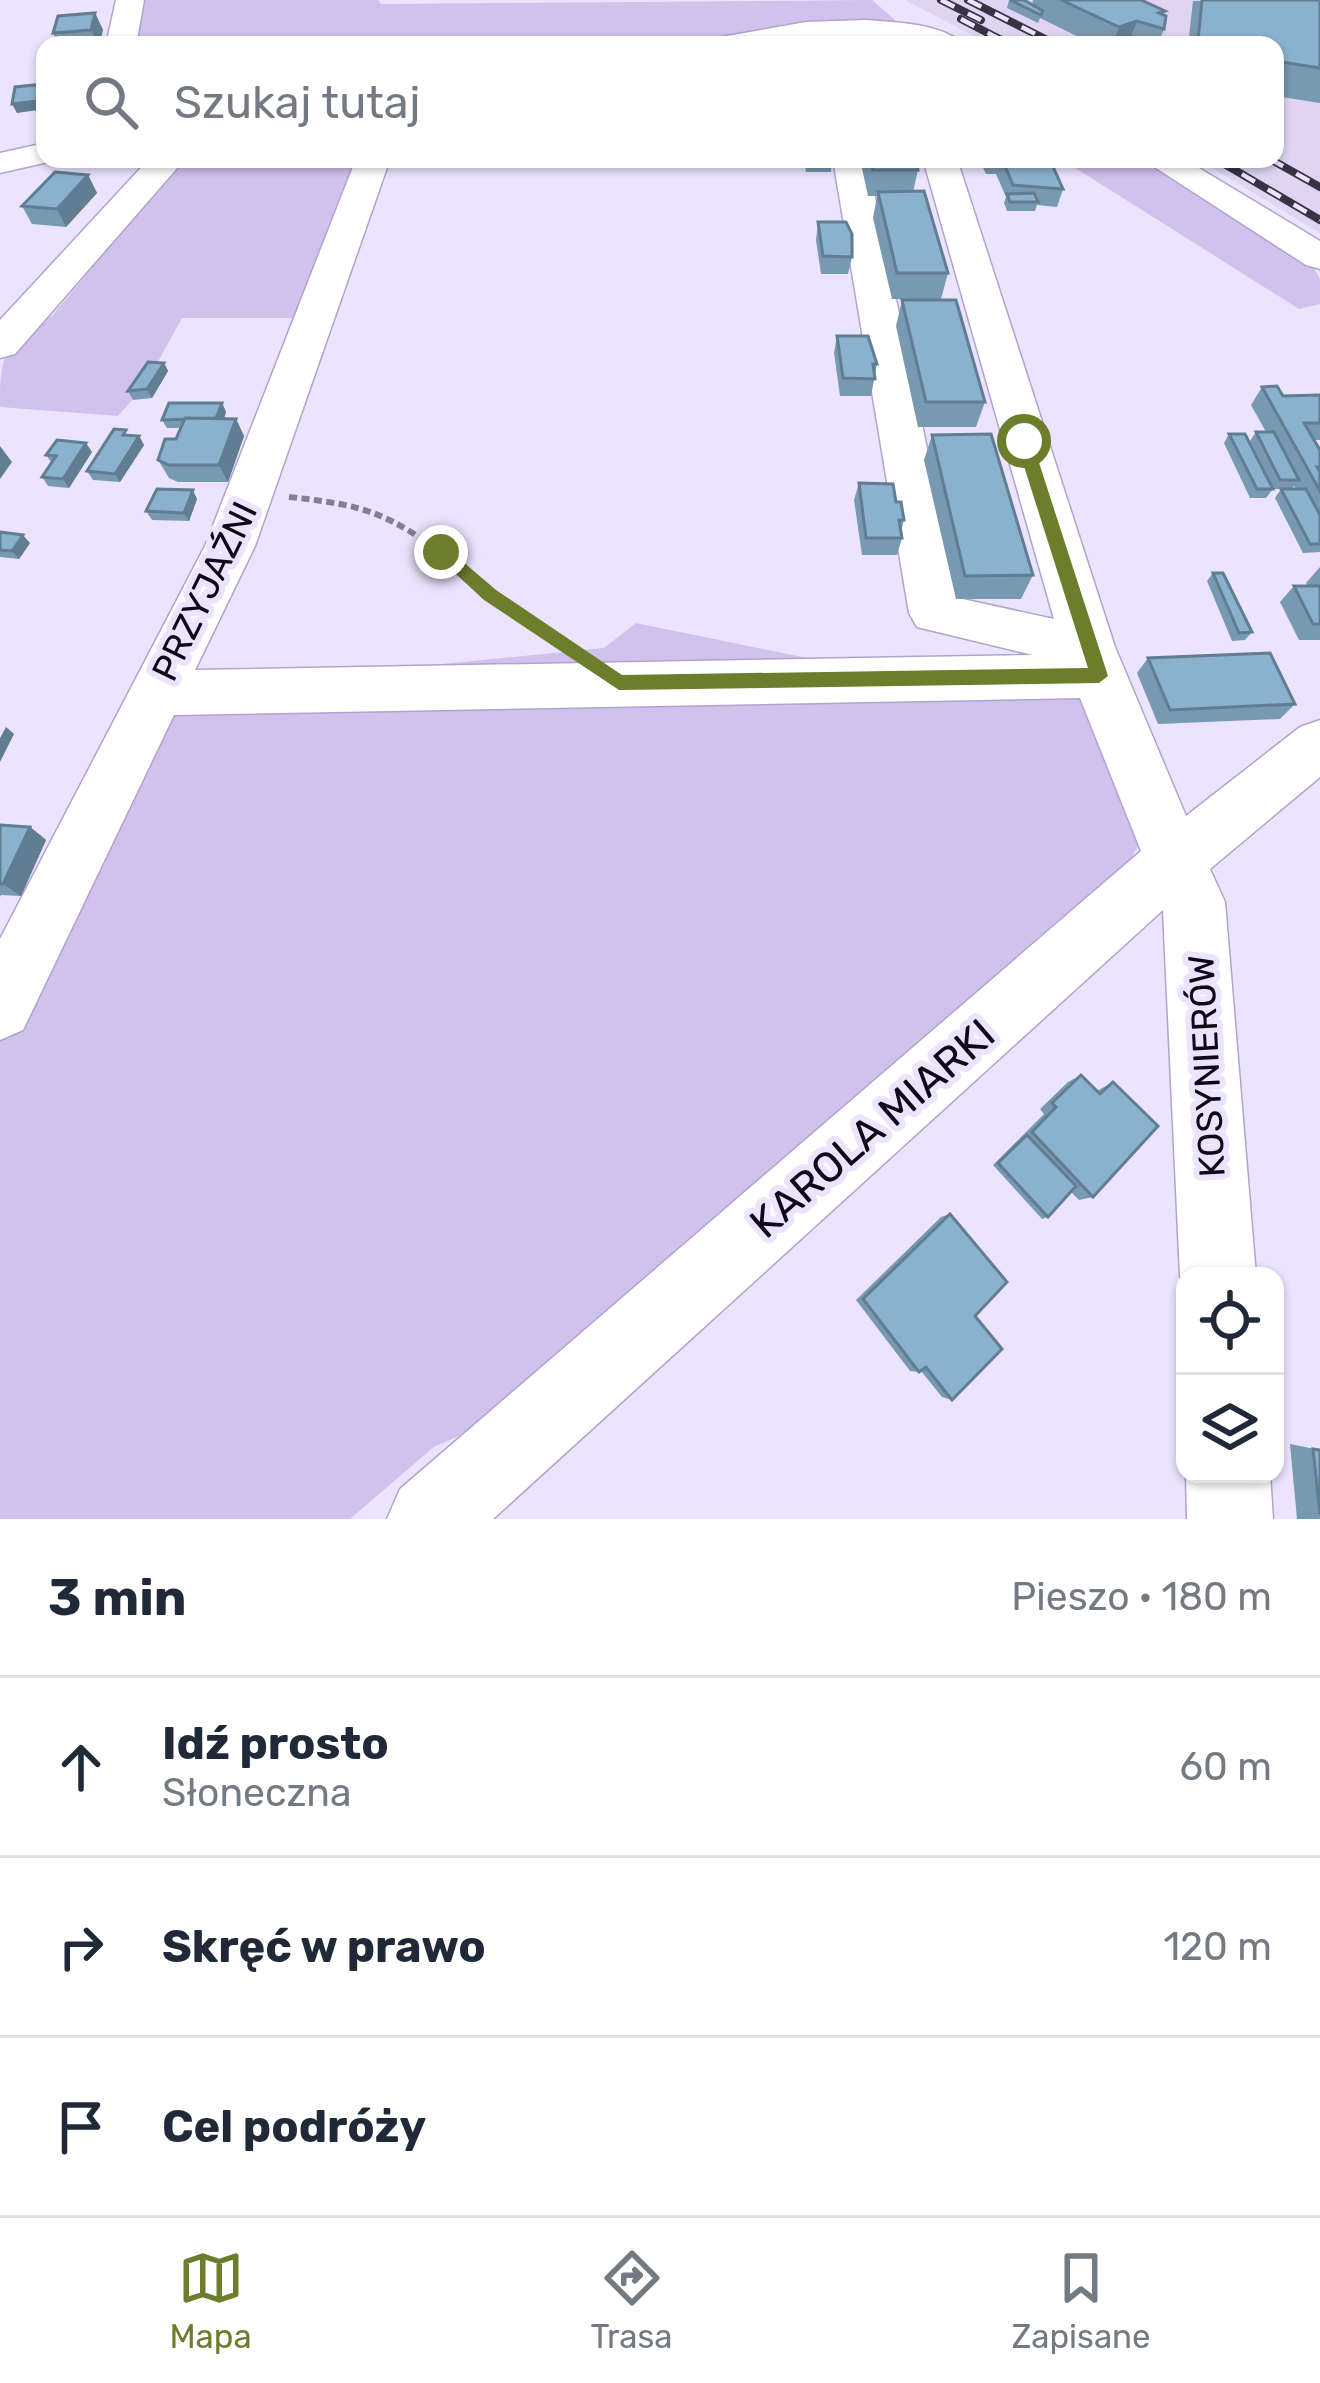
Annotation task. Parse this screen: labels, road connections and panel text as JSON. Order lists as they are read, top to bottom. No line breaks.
{"streets":{"street":["PRZYJAŹNI","KOSYNIERÓW","KAROLA MIARKI"]},"crossings":[["KOSYNIERÓW","KAROLA MIARKI"]],"page":{"search":"Szukaj tutaj","heading":["3 min","Pieszo · 180 m"],"list":[["Idź prosto","Słoneczna","60 m"],["Skręć w prawo","120 m"],"Cel podróży"],"nav":["Mapa","Trasa","Zapisane"]}}
